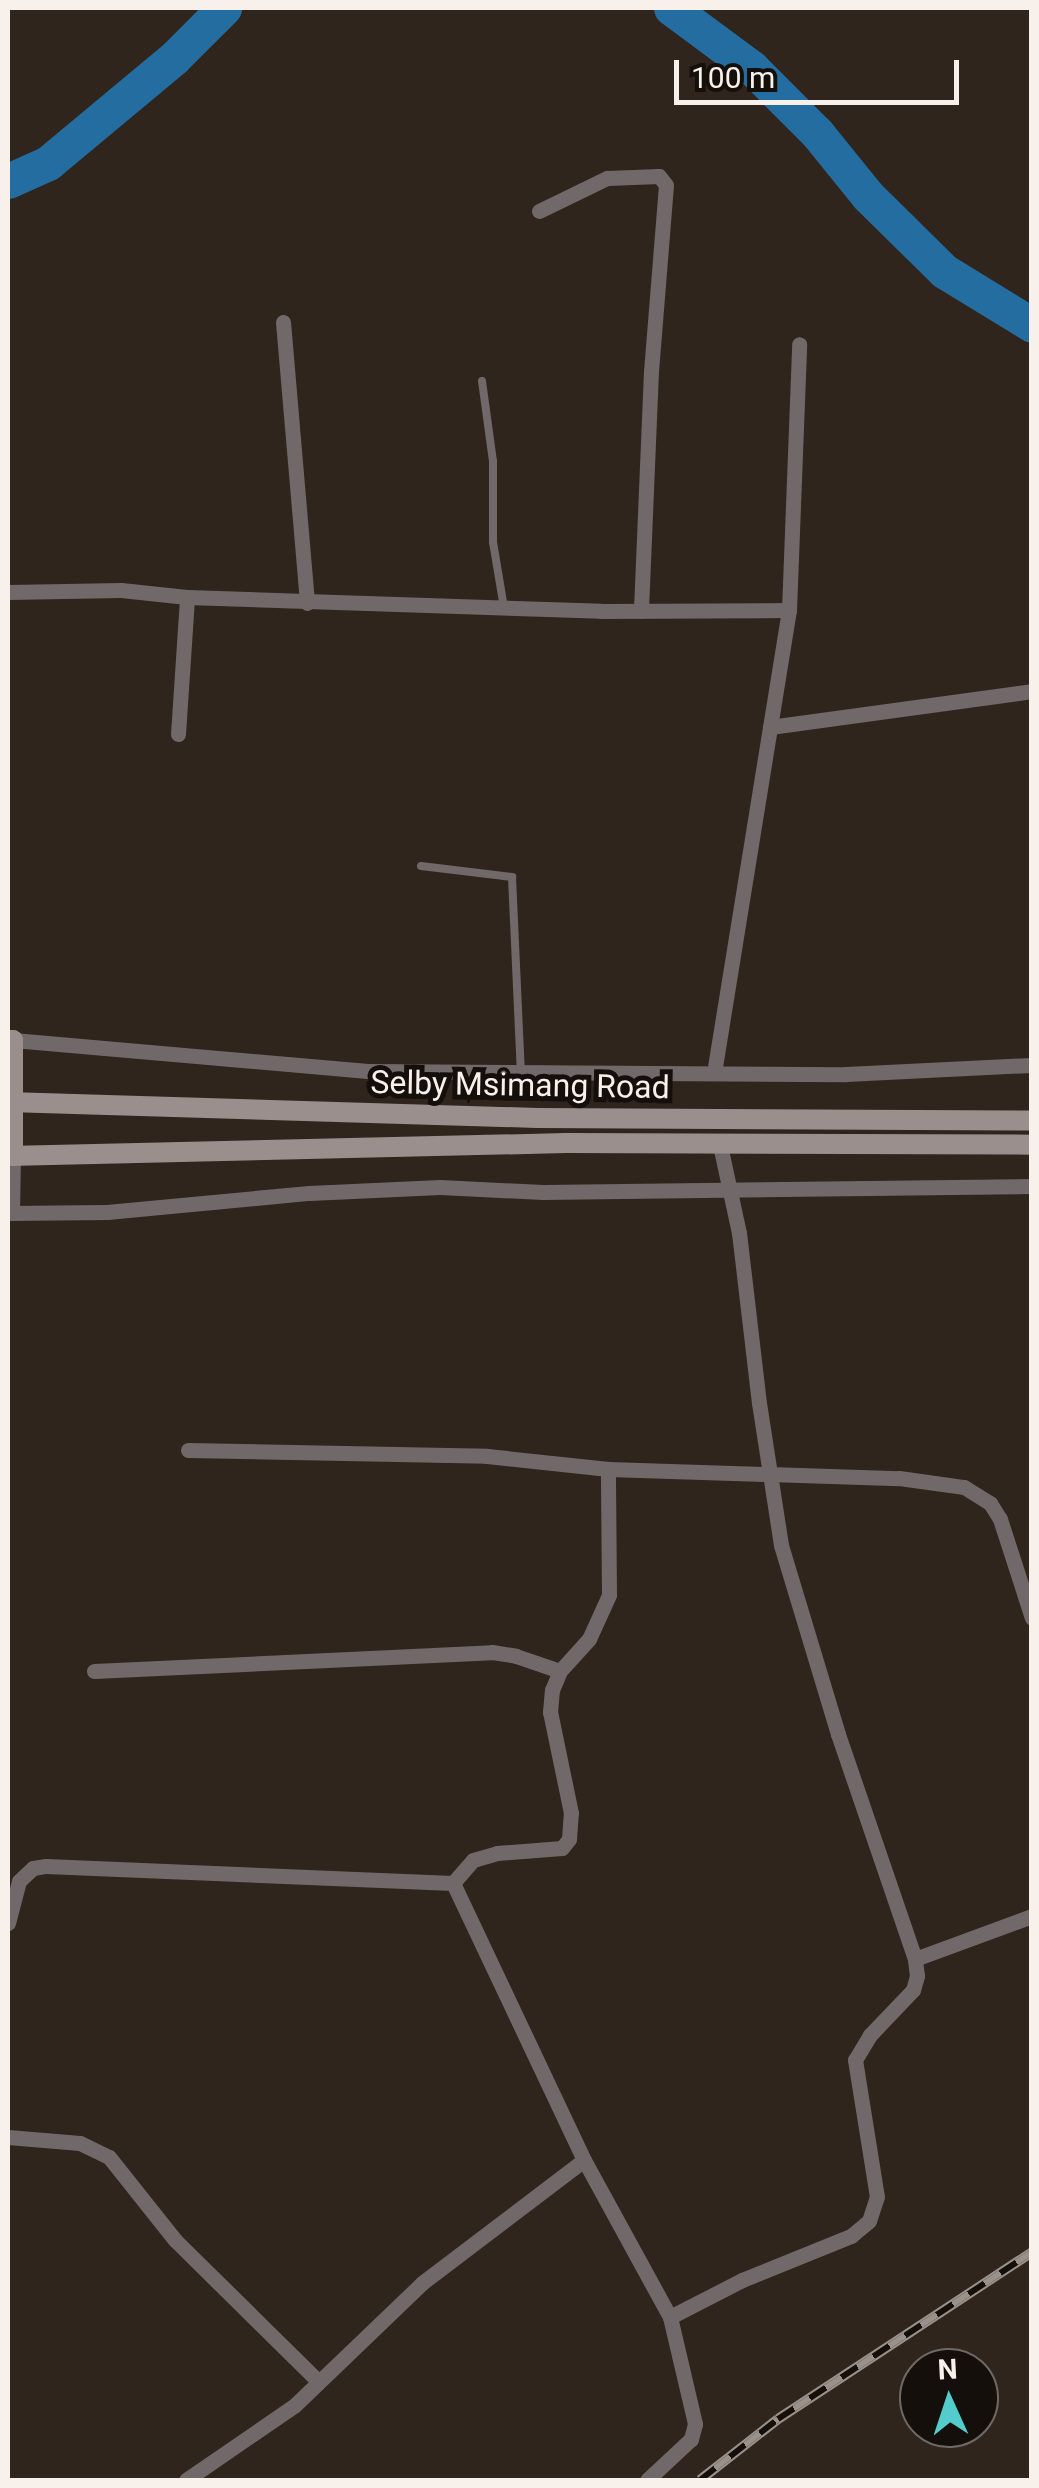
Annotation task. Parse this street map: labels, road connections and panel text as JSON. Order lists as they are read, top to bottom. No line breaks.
{"streets":{"main road":["Selby Msimang Road"]},"scale_bar":"100 m","north":"top"}
